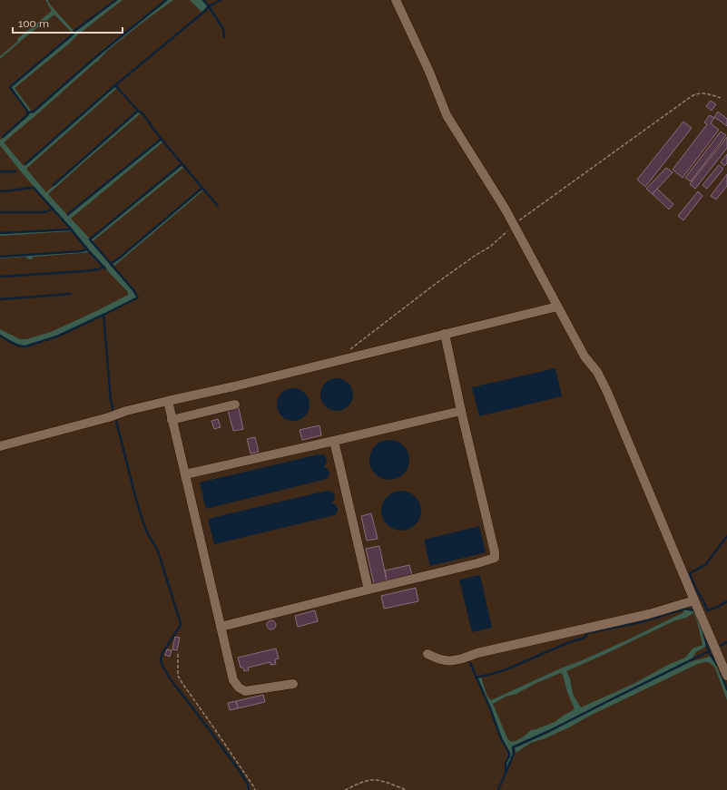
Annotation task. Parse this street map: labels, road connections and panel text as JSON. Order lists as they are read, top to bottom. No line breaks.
{"scale_bar":"100 m"}
